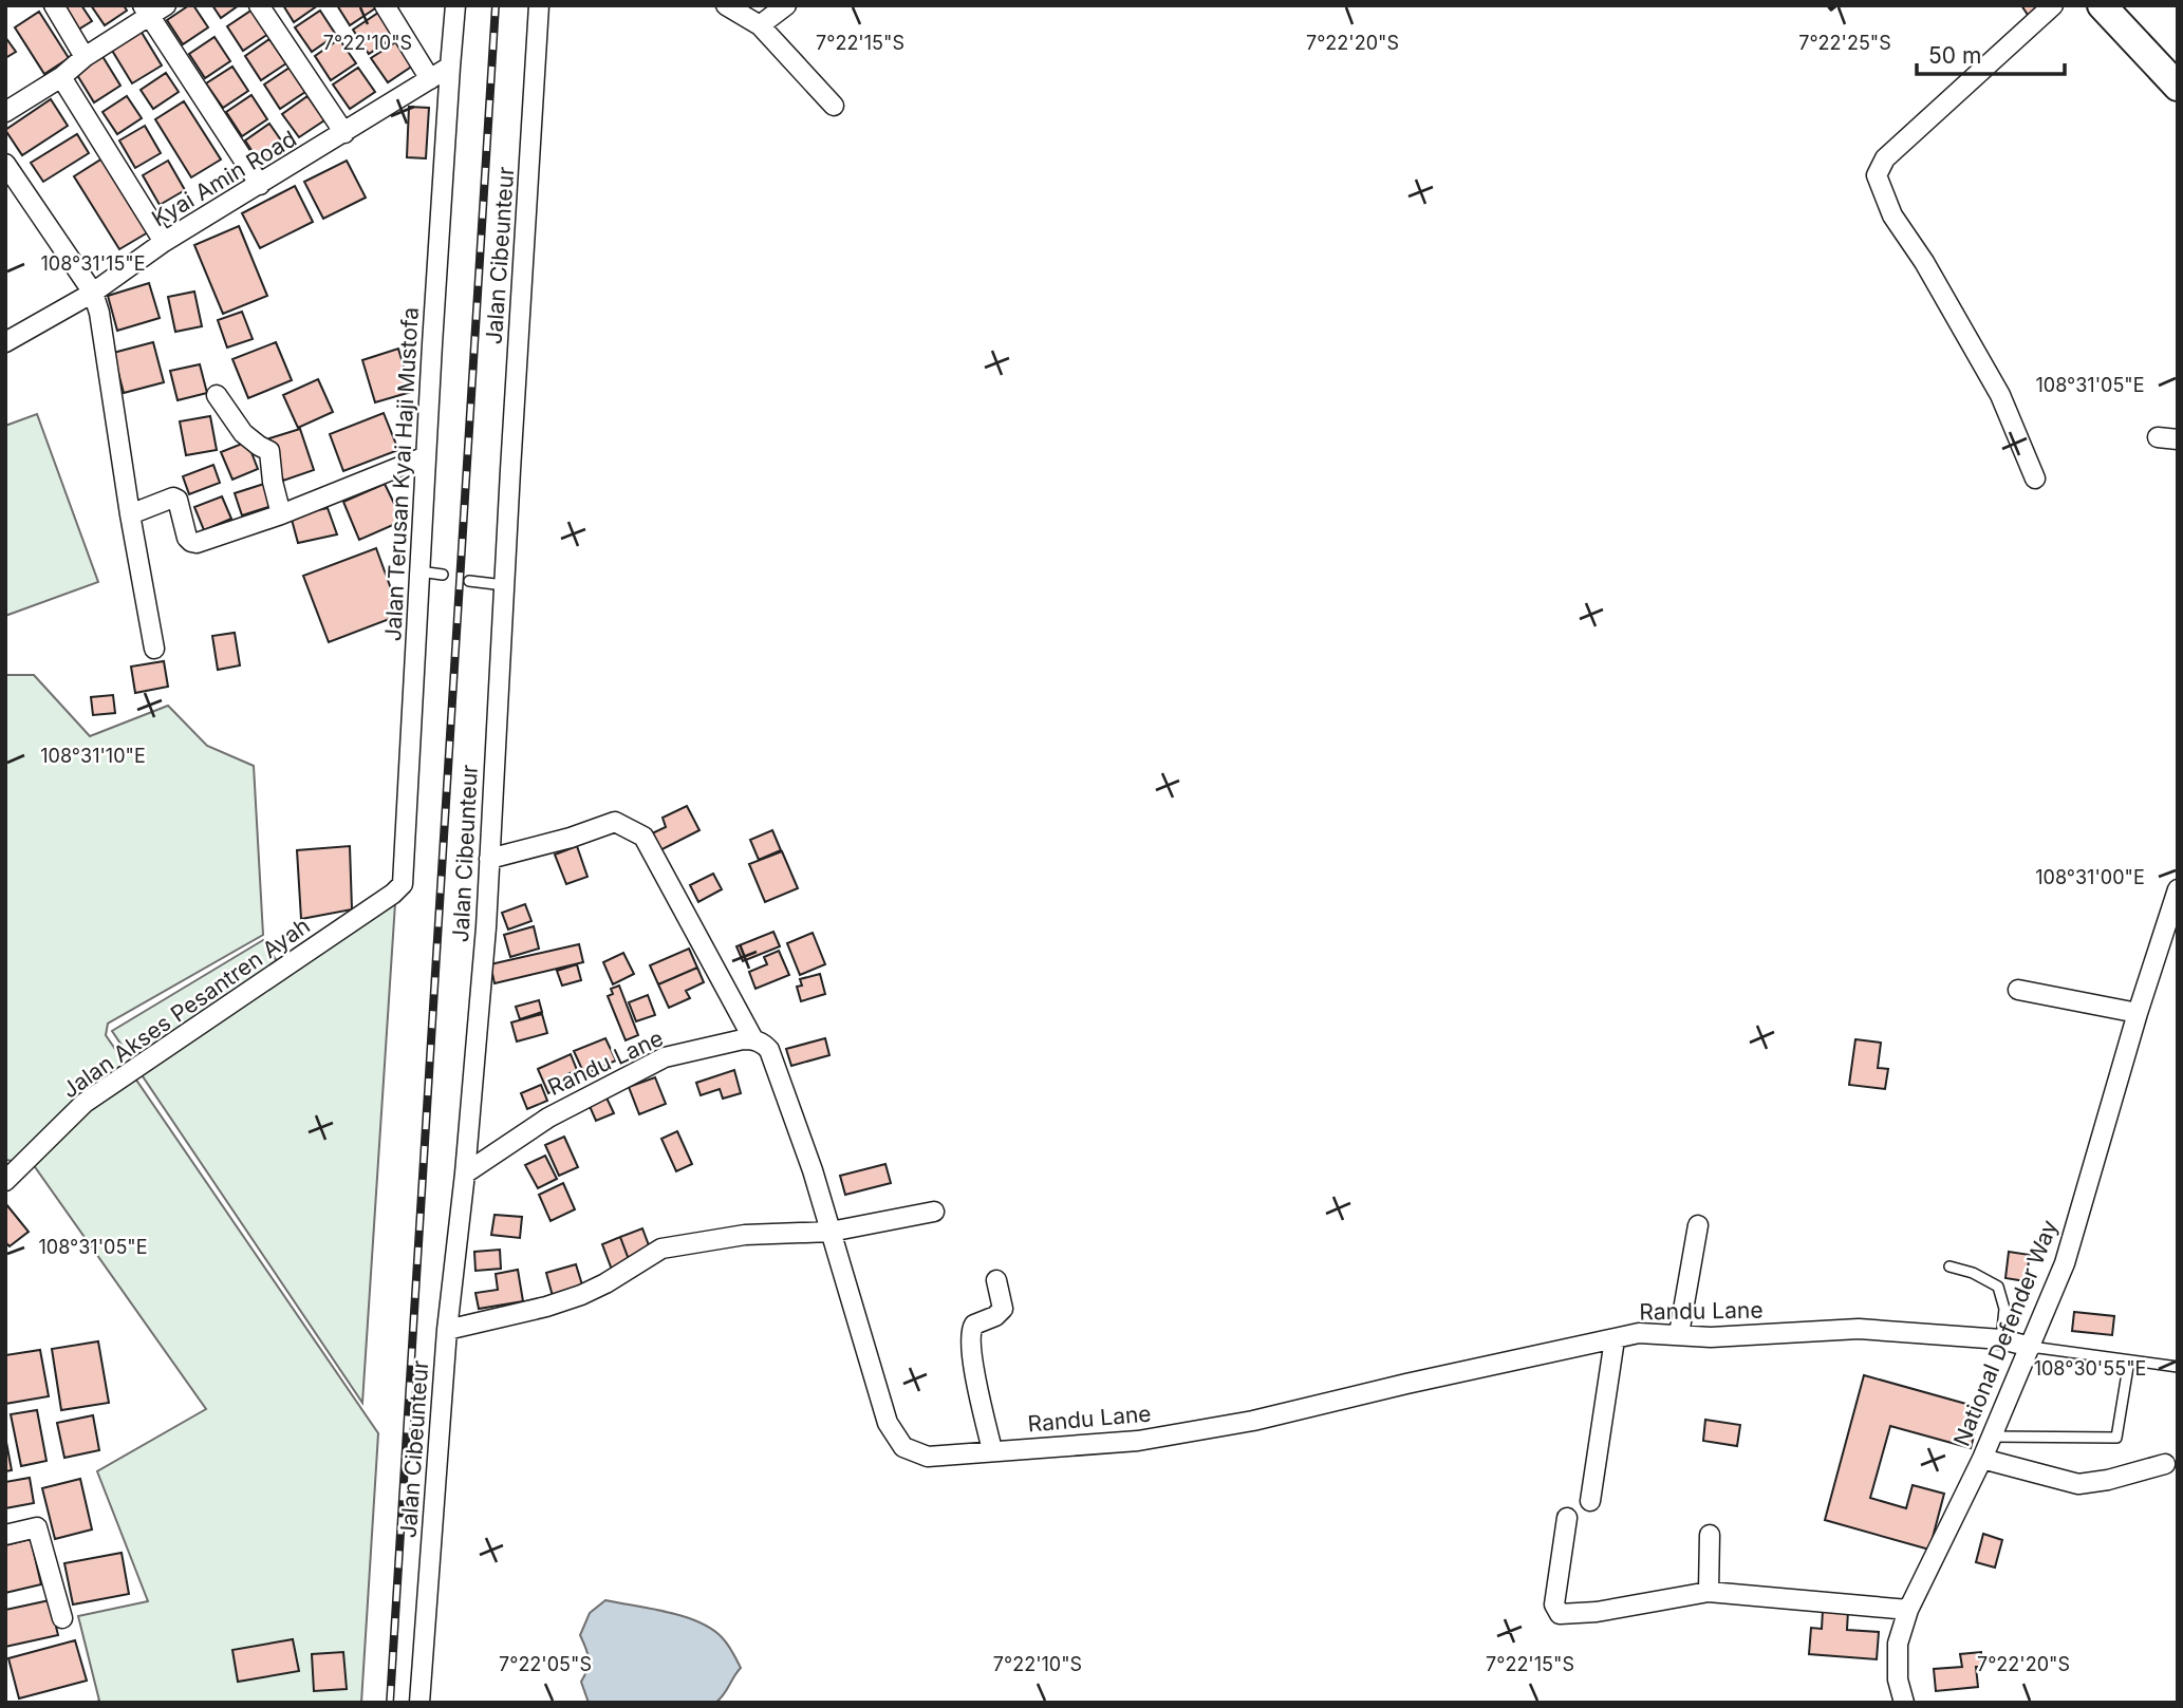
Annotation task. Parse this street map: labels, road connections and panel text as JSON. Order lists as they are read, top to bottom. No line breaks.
{"streets":{"street":["Kyai Amin Road","Jalan Cibeunteur","Jalan Terusan Kyai Haji Mustofa","Jalan Akses Pesantren Ayah","Randu Lane","National Defender Way"]},"crossings":[["Kyai Amin Road","Jalan Terusan Kyai Haji Mustofa"],["Jalan Cibeunteur","Randu Lane"],["Jalan Terusan Kyai Haji Mustofa","Jalan Akses Pesantren Ayah"],["Randu Lane","National Defender Way"]],"scale_bar":"50 m","coordinates":["7°22'10\"S","7°22'15\"S","7°22'20\"S","7°22'25\"S","108°31'15\"E","108°31'05\"E","108°31'10\"E","108°31'00\"E","108°30'55\"E","7°22'05\"S"]}
